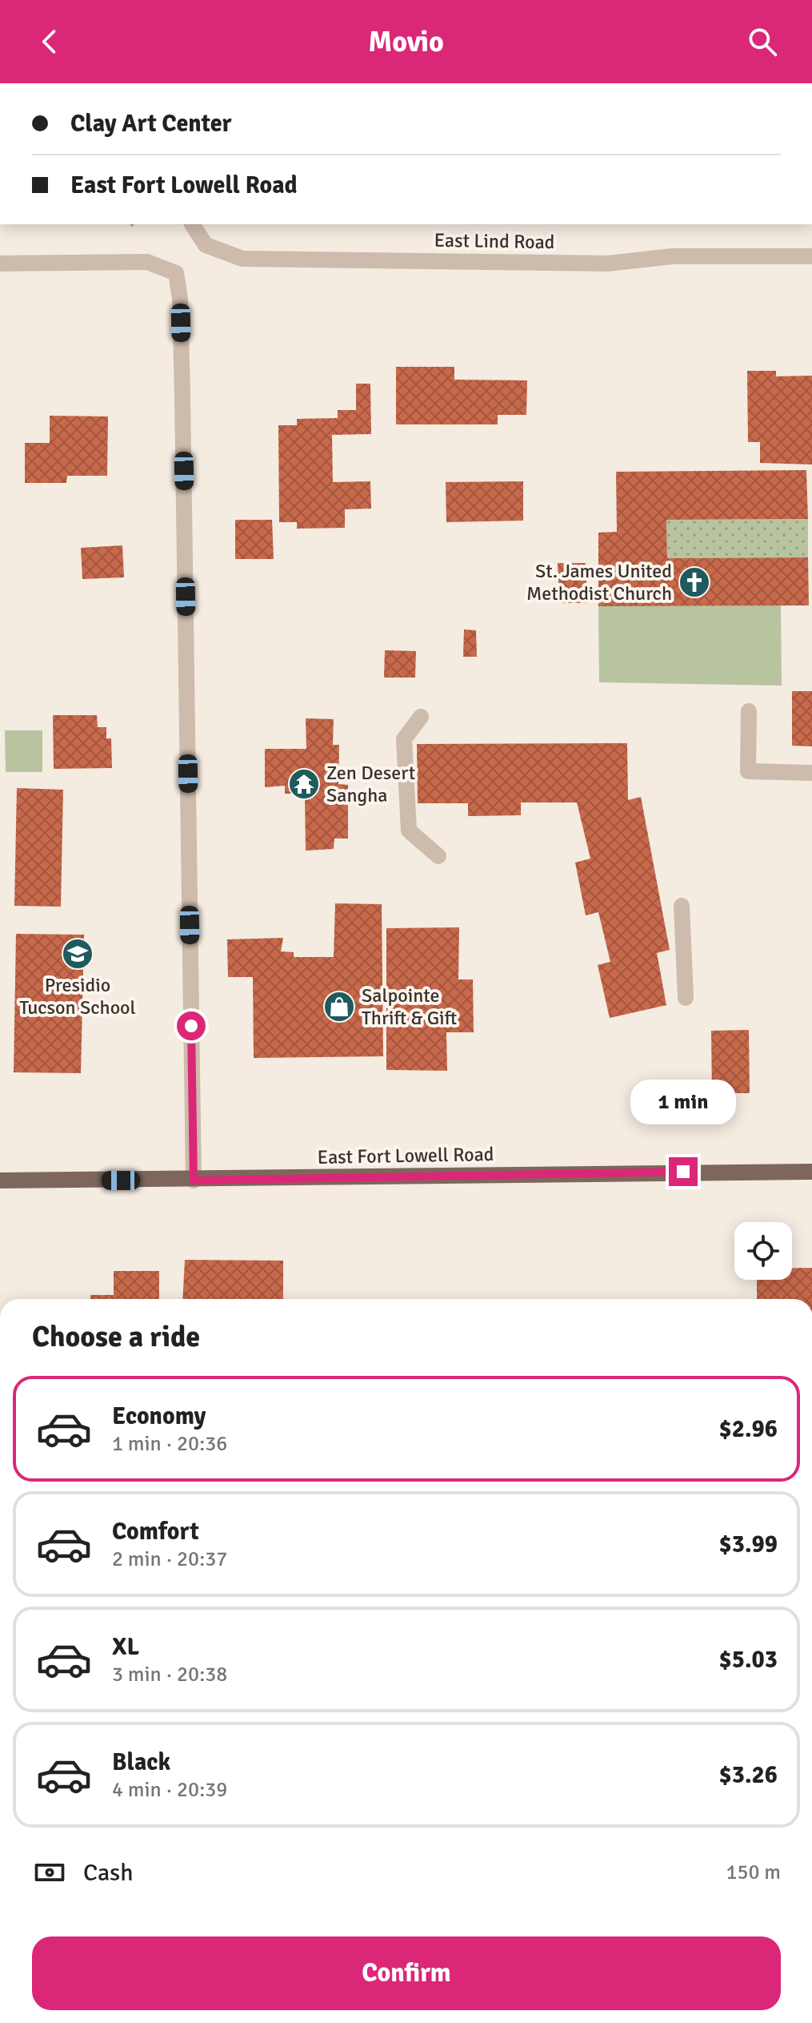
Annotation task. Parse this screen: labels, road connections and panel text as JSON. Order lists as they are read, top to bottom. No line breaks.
{"streets":{"main road":["East Fort Lowell Road"],"street":["East Lind Road"]},"places":{"church":["St. James United Methodist Church"],"temple":["Zen Desert Sangha"],"school or university":["Presidio Tucson School"],"shop":["Salpointe Thrift & Gift"]},"page":{"header":"Movio","banner":["Clay Art Center","East Fort Lowell Road"],"bubble":"1 min","heading":"Choose a ride","list":[{"name":"Economy","note":"1 min · 20:36","value":"$2.96"},{"name":"Comfort","note":"2 min · 20:37","value":"$3.99"},{"name":"XL","note":"3 min · 20:38","value":"$5.03"},{"name":"Black","note":"4 min · 20:39","value":"$3.26"}],"pay":["Cash","150 m"],"buttons":"Confirm"}}
